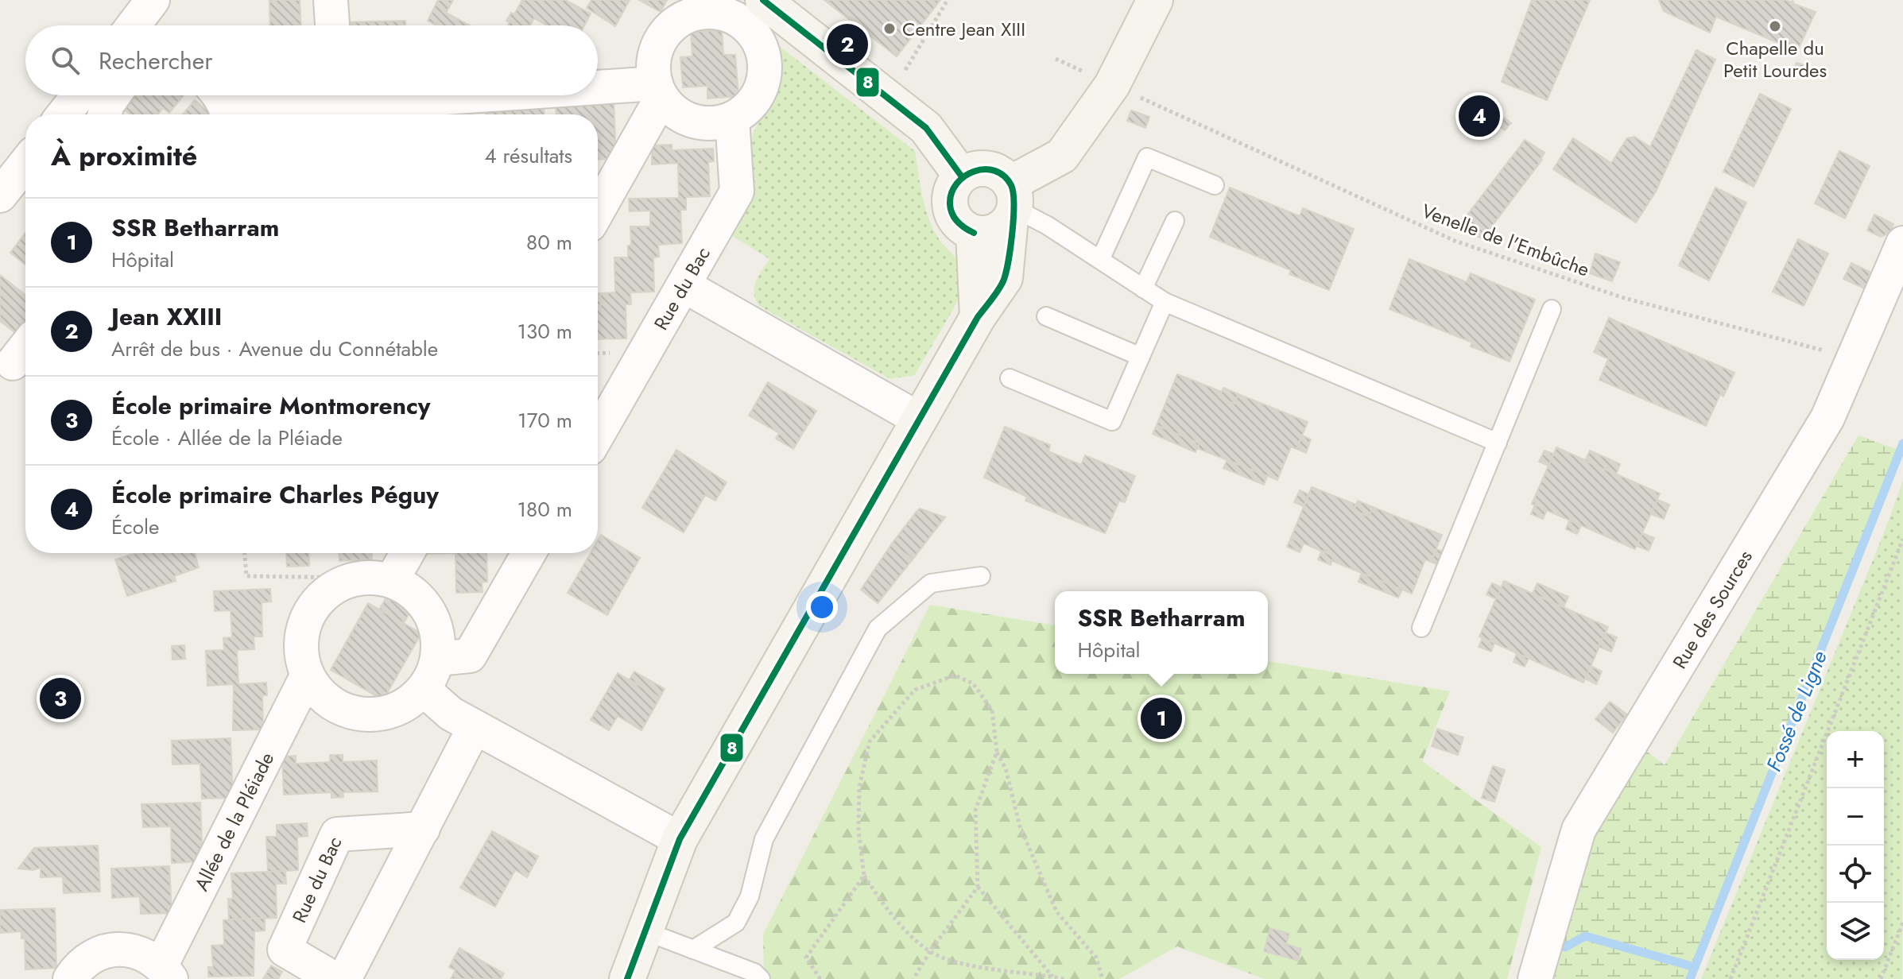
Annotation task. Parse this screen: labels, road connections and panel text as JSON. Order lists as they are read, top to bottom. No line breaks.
{"streets":{"street":["Rue du Bac","Rue des Sources","Allée de la Pléiade"],"path":["Venelle de l'Embûche"]},"crossings":[["Venelle de l'Embûche","Rue des Sources"]],"water":["Fossé de Ligne"],"places":["Chapelle du Petit Lourdes","Centre Jean XIII"],"lines":["transit line 8"],"page":{"pins":["2","4","3","1"],"search":"Rechercher","heading":["À proximité","4 résultats"],"list":[{"mark":"1","name":"SSR Betharram","note":"Hôpital","value":"80 m"},{"mark":"2","name":"Jean XXIII","note":"Arrêt de bus · Avenue du Connétable","value":"130 m"},{"mark":"3","name":"École primaire Montmorency","note":"École · Allée de la Pléiade","value":"170 m"},{"mark":"4","name":"École primaire Charles Péguy","note":"École","value":"180 m"}],"popup":["SSR Betharram","Hôpital"],"map_buttons":["+","−"]}}
